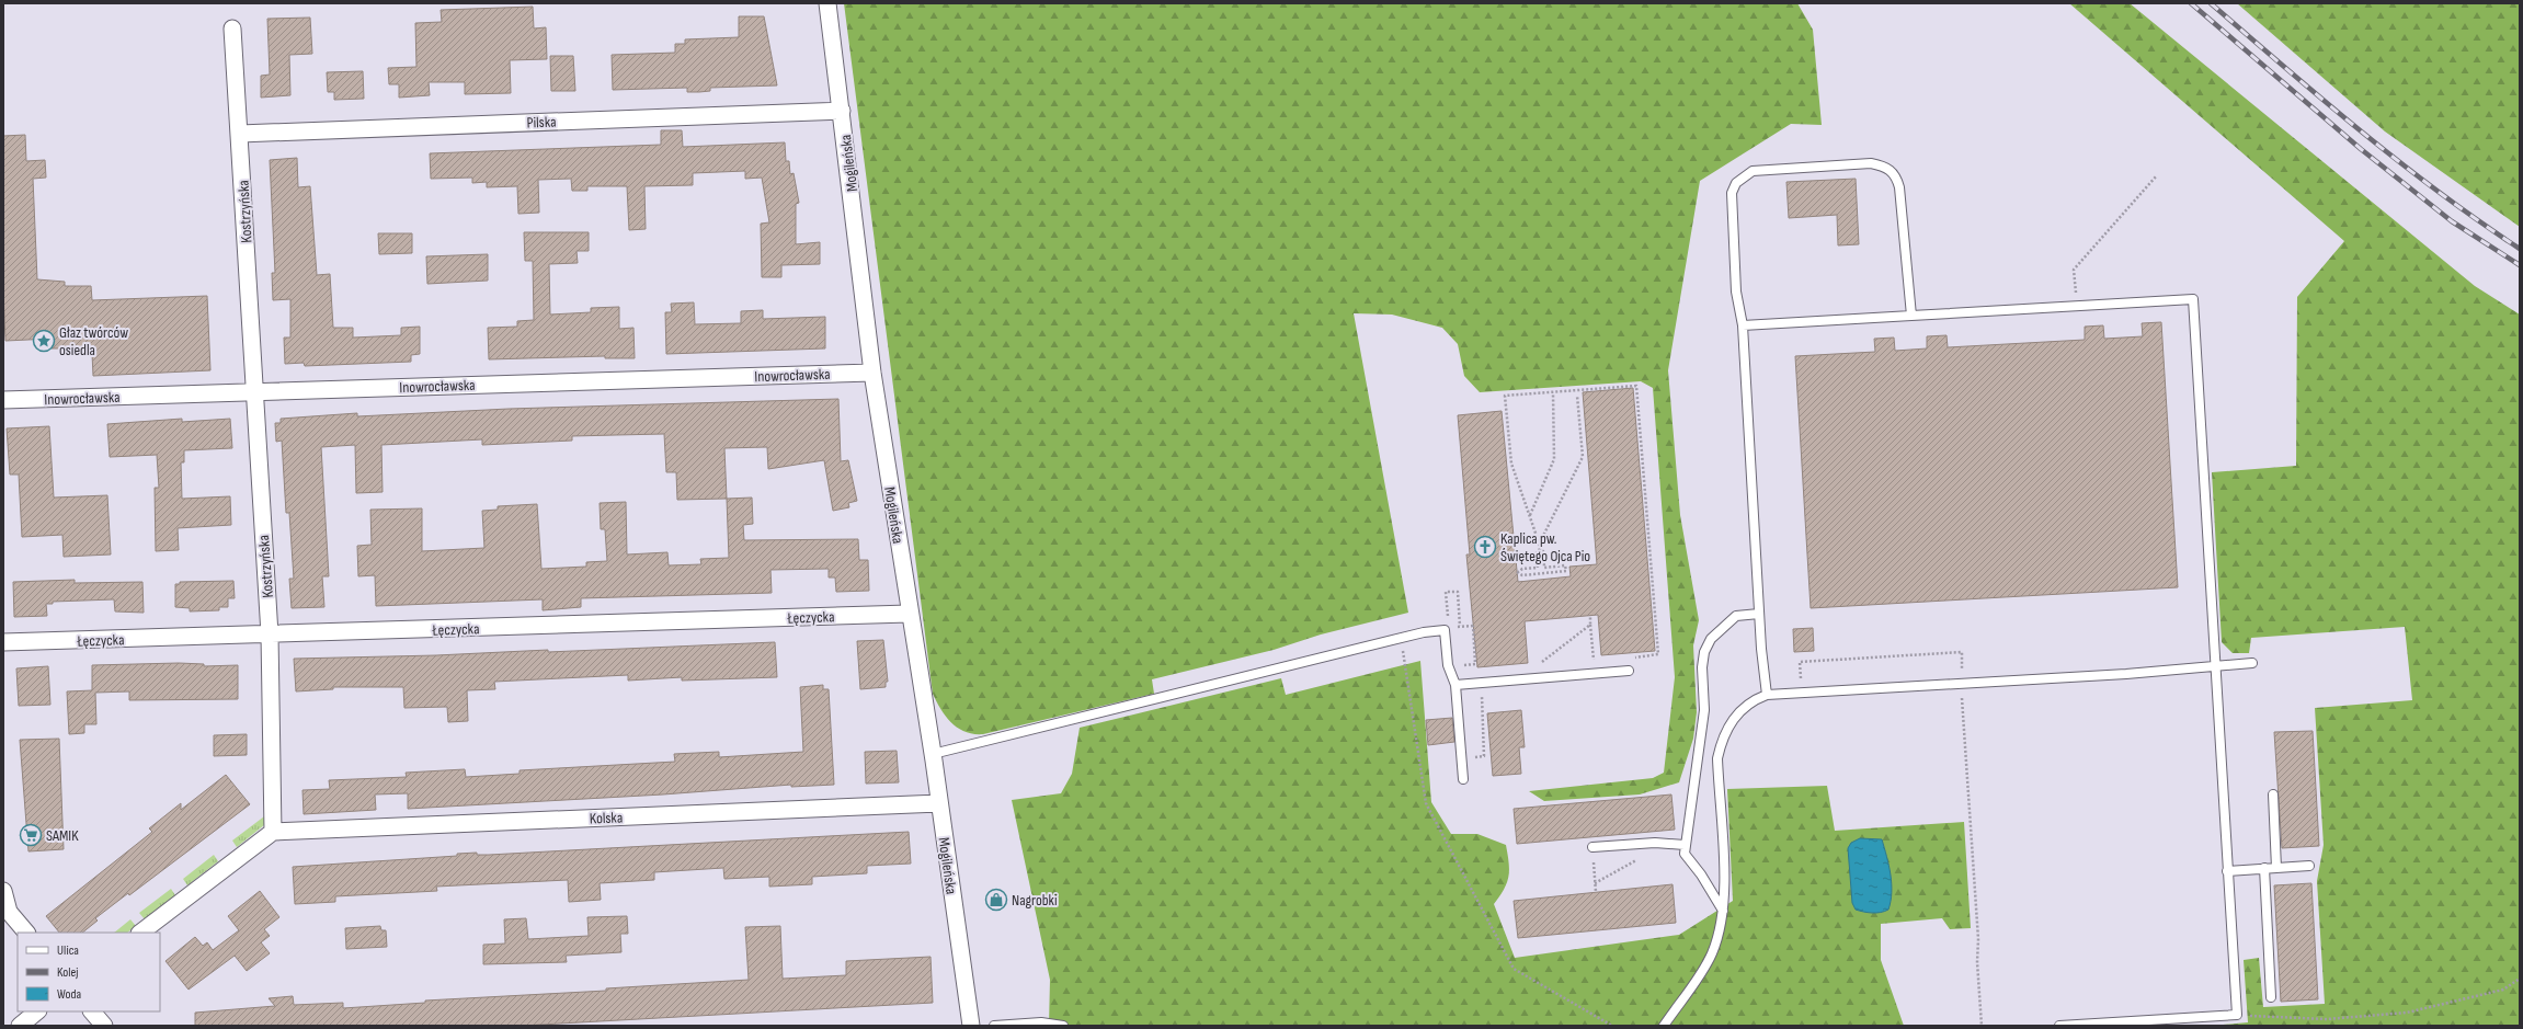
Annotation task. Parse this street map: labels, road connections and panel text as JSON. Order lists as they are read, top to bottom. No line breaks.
{"streets":{"street":["Pilska","Mogileńska","Kostrzyńska","Inowrocławska","Łęczycka","Kolska"]},"crossings":[["Pilska","Mogileńska"],["Pilska","Kostrzyńska"],["Mogileńska","Inowrocławska"],["Mogileńska","Łęczycka"],["Mogileńska","Kolska"],["Kostrzyńska","Inowrocławska"],["Kostrzyńska","Łęczycka"],["Kostrzyńska","Kolska"]],"places":{"place":["Głaz twórców osiedla"],"church":["Kaplica pw. Świętego Ojca Pio"],"supermarket":["SAMIK"],"shop":["Nagrobki"]},"legend":["Ulica","Kolej","Woda"]}
